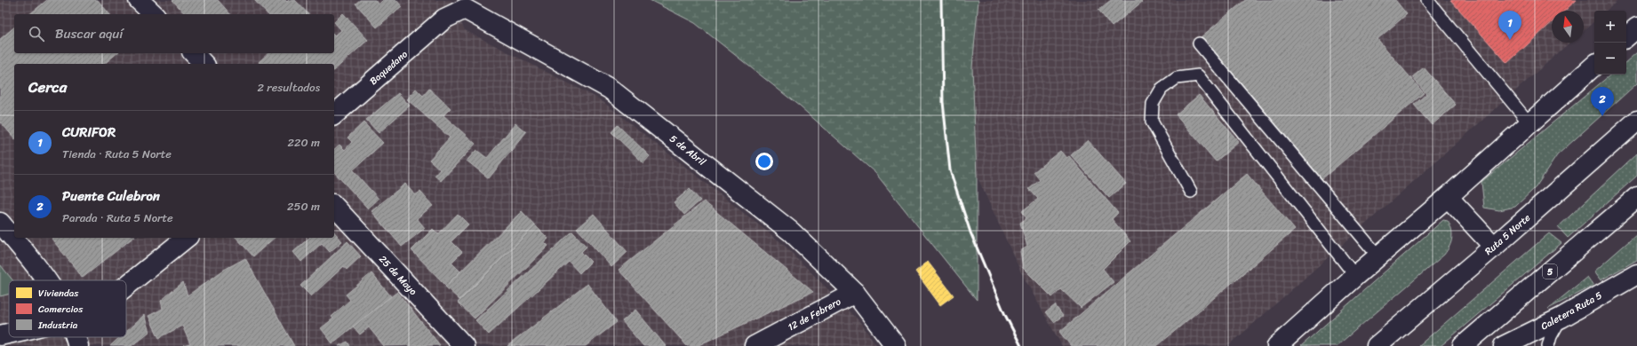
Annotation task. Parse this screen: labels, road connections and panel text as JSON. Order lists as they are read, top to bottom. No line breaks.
{"streets":{"main road":["Baquedano","5 de Abril","Ruta 5 Norte","5","25 de Mayo","Caletera Ruta 5","12 de Febrero"]},"crossings":[["Baquedano","5 de Abril"],["5 de Abril","12 de Febrero"]],"legend":["Viviendas","Comercios","Industria"],"north":"top","page":{"map_buttons":["+","−"],"pins":["1","2"],"search":"Buscar aquí","heading":["Cerca","2 resultados"],"list":[{"mark":"1","name":"CURIFOR","note":"Tienda · Ruta 5 Norte","value":"220 m"},{"mark":"2","name":"Puente Culebron","note":"Parada · Ruta 5 Norte","value":"250 m"}]}}
